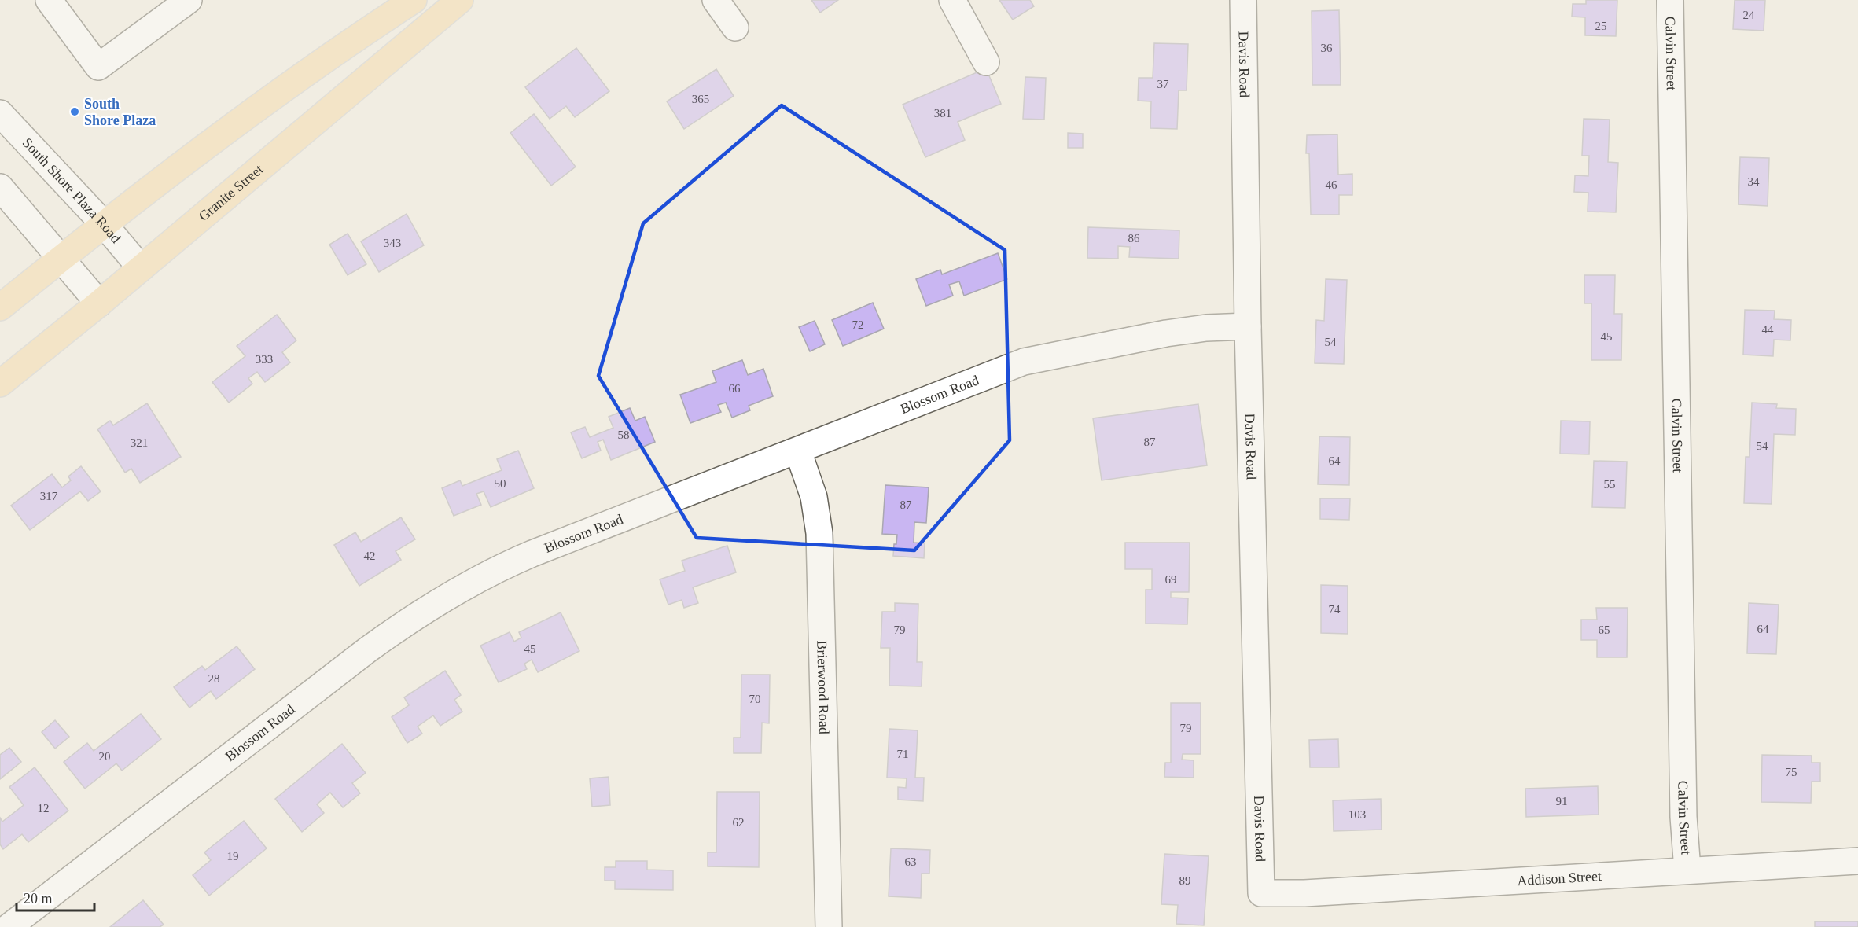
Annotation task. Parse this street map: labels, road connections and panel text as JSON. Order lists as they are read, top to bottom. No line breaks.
{"streets":{"main road":["Granite Street"],"street":["Calvin Street","Davis Road","South Shore Plaza Road","Blossom Road","Brierwood Road","Addison Street"]},"crossings":[["Calvin Street","Addison Street"],["Davis Road","Blossom Road"],["Davis Road","Addison Street"],["South Shore Plaza Road","Granite Street"],["Blossom Road","Brierwood Road"]],"places":["South Shore Plaza"],"house_numbers":["24","25","36","37","365","381","34","46","86","343","72","44","45","54","333","66","58","87","321","54","64","50","55","317","87","42","69","74","64","79","65","45","28","70","79","71","20","75","91","12","103","62","19","63","89"],"scale_bar":"20 m"}
